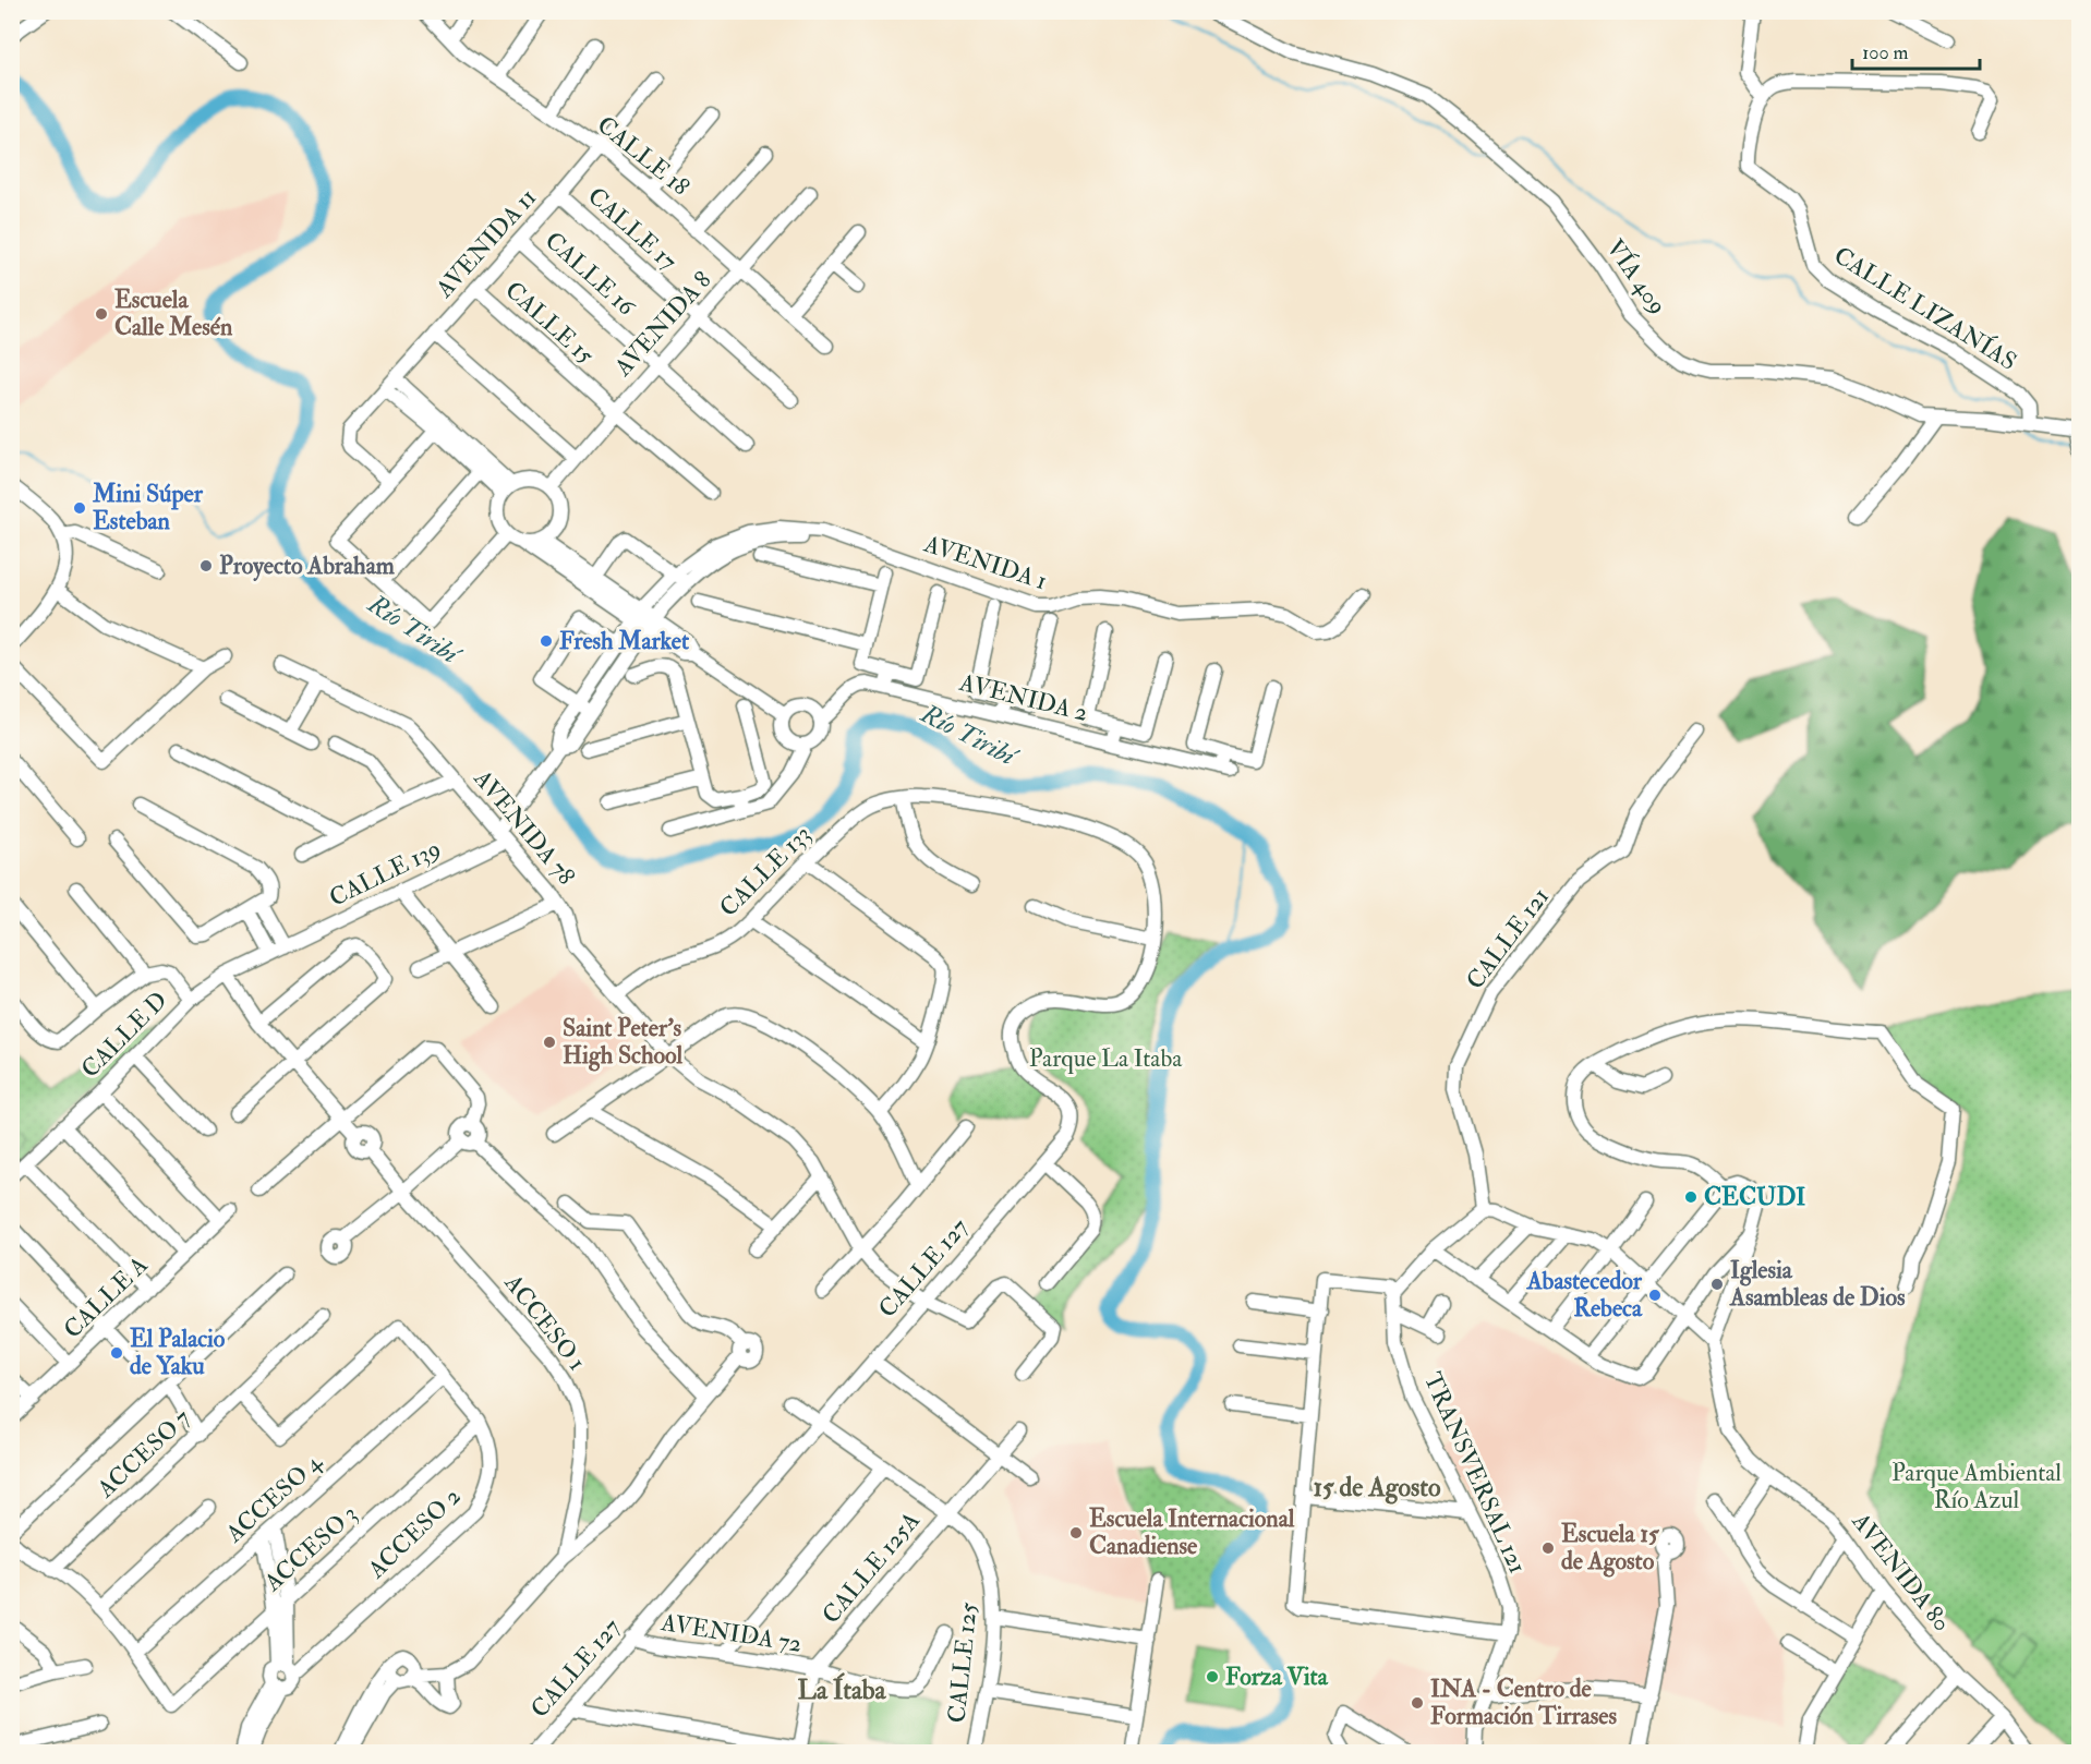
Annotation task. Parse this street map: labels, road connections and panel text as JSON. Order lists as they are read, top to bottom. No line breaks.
{"streets":{"street":["CALLE 18","CALLE 17","AVENIDA 11","CALLE 16","VÍA 409","CALLE LIZANÍAS","CALLE 15","AVENIDA 8","AVENIDA 1","AVENIDA 2","AVENIDA 78","CALLE 133","CALLE 139","CALLE 121","CALLE D","CALLE 127","CALLE A","ACCESO 1","ACCESO 7","TRANSVERSAL 121","ACCESO 4","ACCESO 2","ACCESO 3","CALLE 125A","AVENIDA 80","AVENIDA 72","CALLE 125"]},"crossings":[["CALLE 18","AVENIDA 11"],["CALLE 18","AVENIDA 8"],["CALLE 17","AVENIDA 11"],["CALLE 17","AVENIDA 8"],["AVENIDA 11","CALLE 16"],["AVENIDA 11","CALLE 15"],["CALLE 16","AVENIDA 8"],["VÍA 409","CALLE LIZANÍAS"],["CALLE 15","AVENIDA 8"],["AVENIDA 78","CALLE 133"],["AVENIDA 78","CALLE 139"],["AVENIDA 78","CALLE 127"],["CALLE 133","CALLE 127"],["CALLE 139","CALLE D"],["CALLE D","CALLE A"],["CALLE 127","AVENIDA 72"],["CALLE 127","CALLE 125"],["ACCESO 7","ACCESO 2"],["ACCESO 4","ACCESO 2"],["ACCESO 4","ACCESO 3"],["ACCESO 2","ACCESO 3"],["CALLE 125A","AVENIDA 72"],["CALLE 125A","CALLE 125"]],"districts":["15 de Agosto","La Ítaba"],"water":["Río Tiribí"],"parks":["Parque La Itaba","Parque Ambiental Río Azul"],"places":["Escuela Calle Mesén","Mini Súper Esteban","Proyecto Abraham","Fresh Market","Saint Peter's High School","CECUDI","Iglesia Asambleas de Dios","Abastecedor Rebeca","El Palacio de Yaku","Escuela Internacional Canadiense","Escuela 15 de Agosto","Forza Vita","INA - Centro de Formación Tirrases"],"scale_bar":"100 m"}
